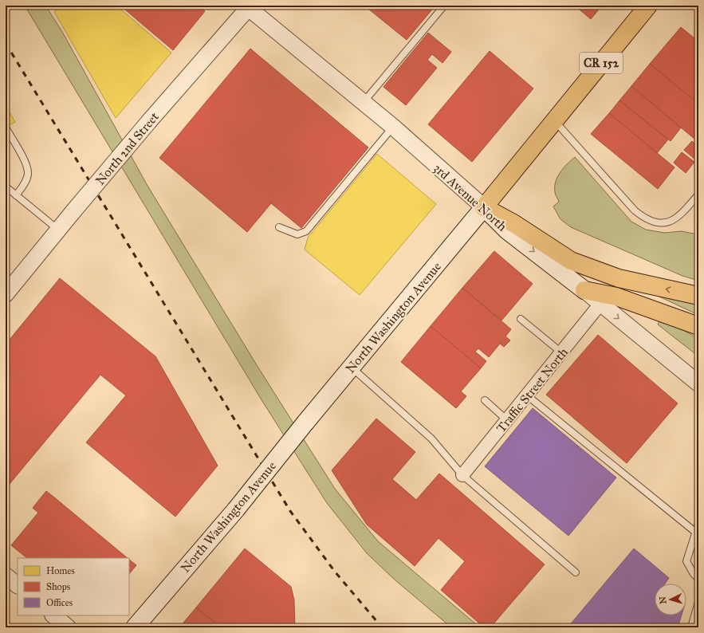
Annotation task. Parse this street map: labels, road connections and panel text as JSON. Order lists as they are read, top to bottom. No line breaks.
{"streets":{"main road":["CR 152","3rd Avenue North","North Washington Avenue"],"street":["North 2nd Street","Traffic Street North"]},"crossings":[["North 2nd Street","3rd Avenue North"],["3rd Avenue North","North Washington Avenue"],["3rd Avenue North","Traffic Street North"]],"one_way":["3rd Avenue North"],"legend":["Homes","Shops","Offices"],"north":"left"}
